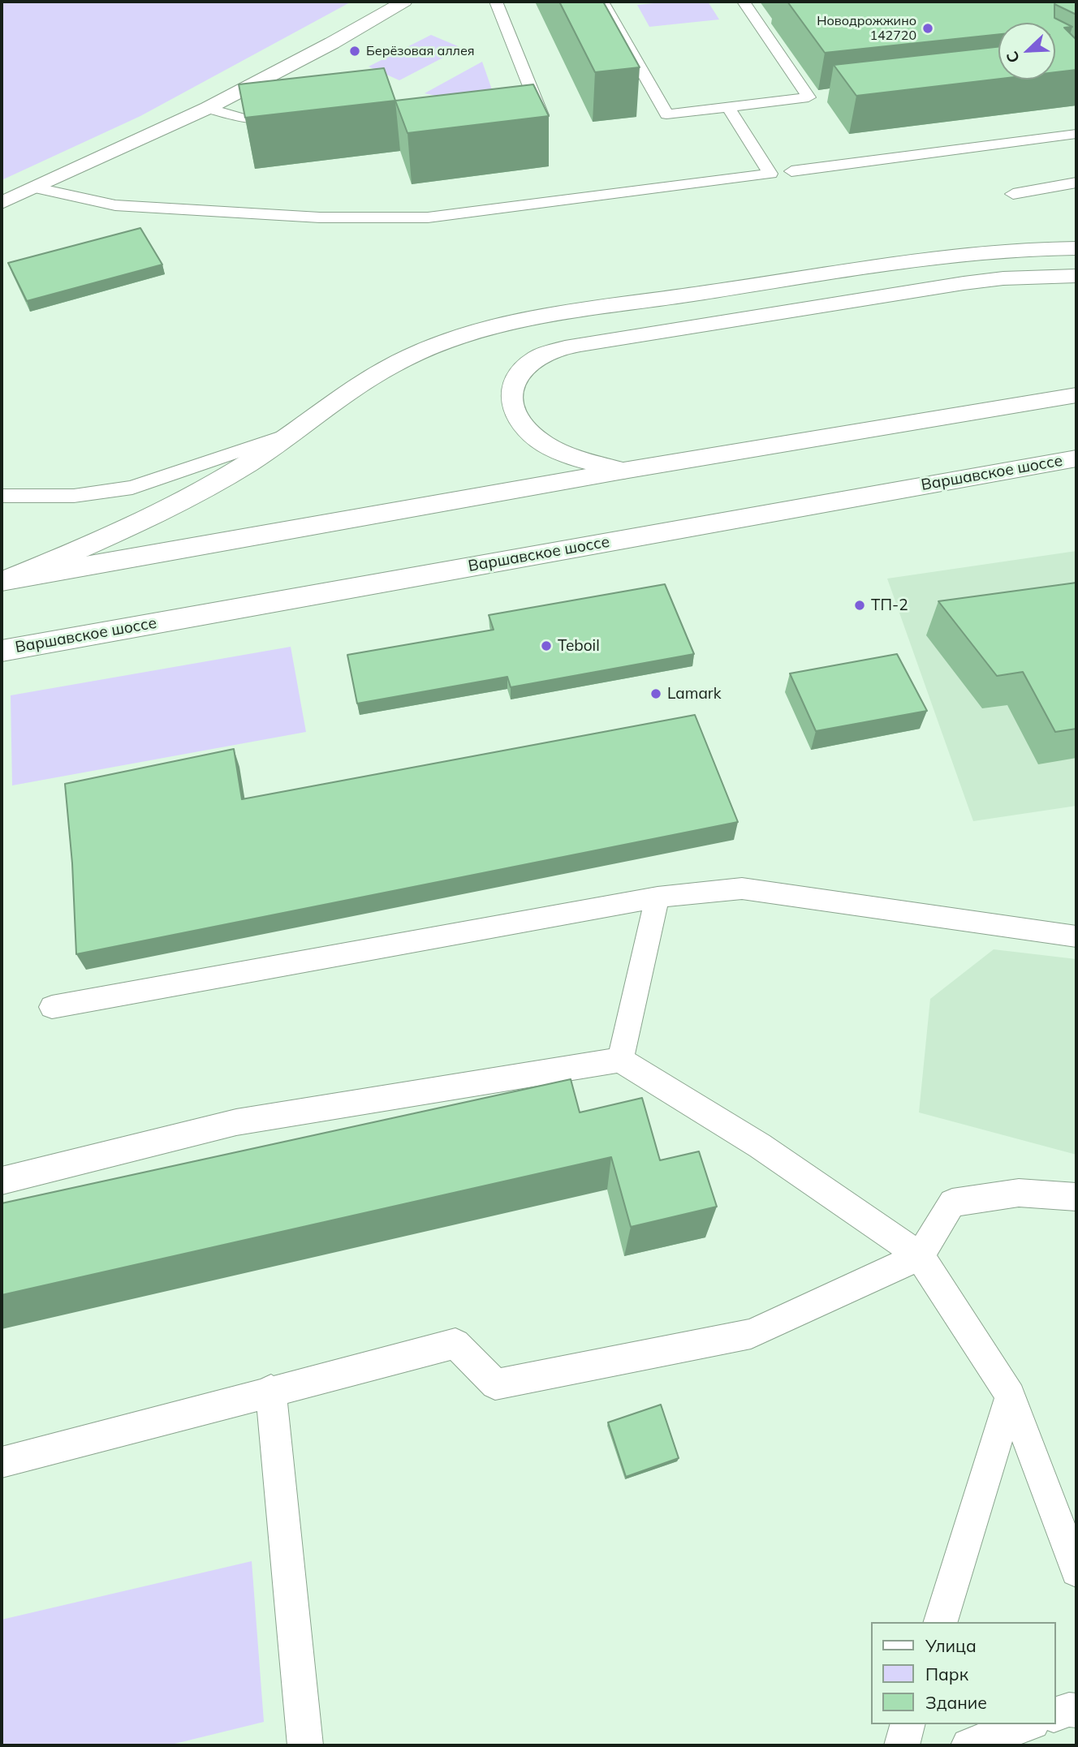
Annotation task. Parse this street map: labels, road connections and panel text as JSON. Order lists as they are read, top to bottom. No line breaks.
{"streets":{"street":["Варшавское шоссе"]},"places":["Новодрожжино 142720","Берёзовая аллея","ТП-2","Teboil","Lamark"],"legend":["Улица","Парк","Здание"],"north":"bottom left"}
